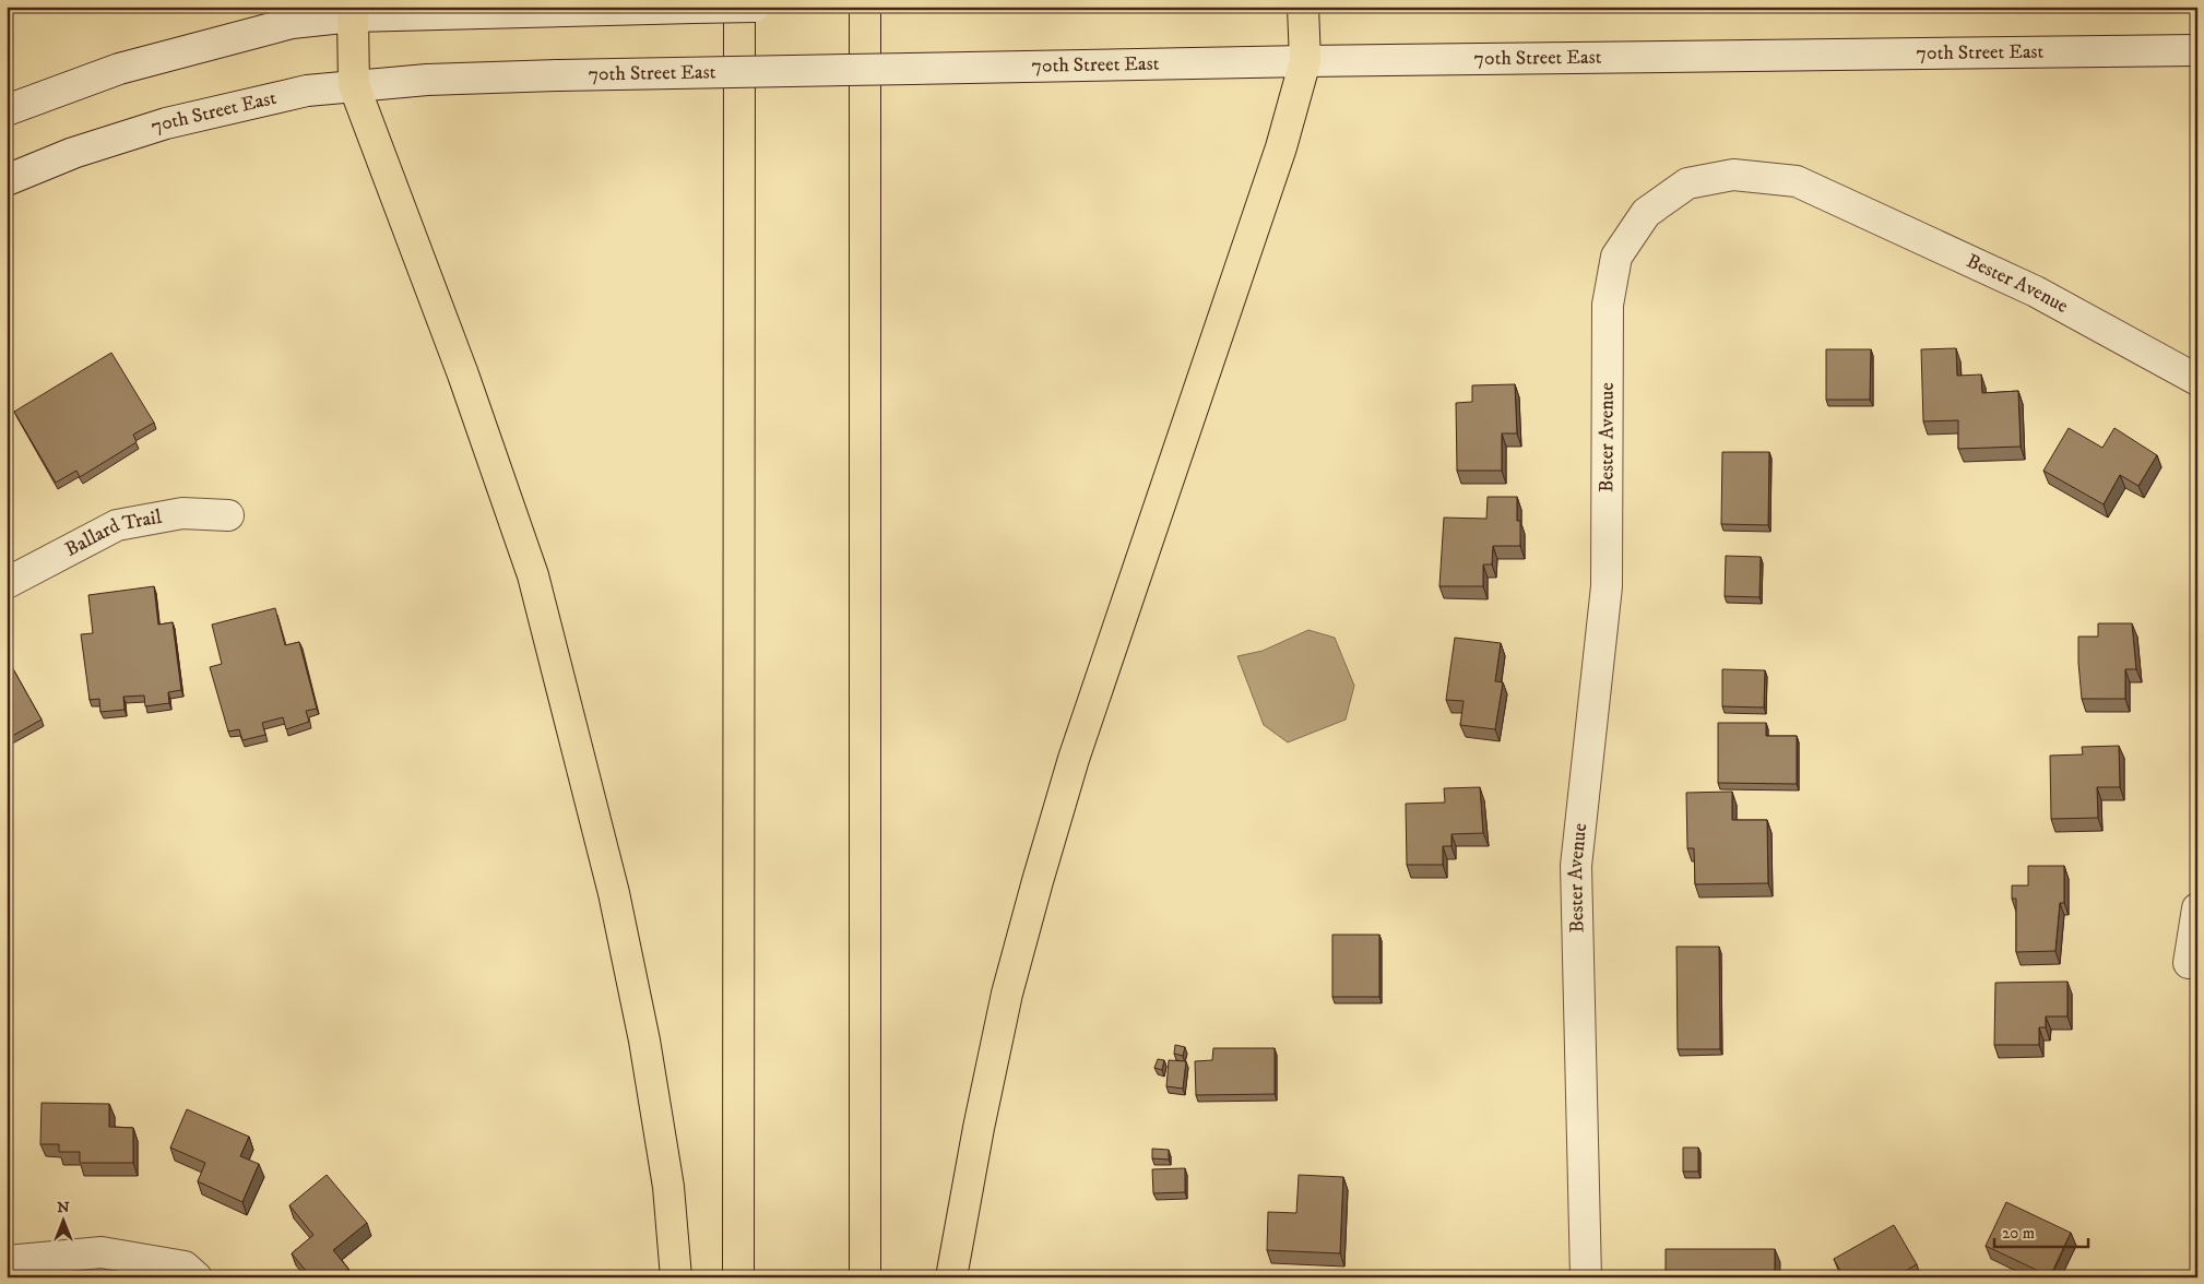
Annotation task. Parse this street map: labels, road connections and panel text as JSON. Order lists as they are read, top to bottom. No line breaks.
{"streets":{"main road":["70th Street East","Bester Avenue","Ballard Trail"]},"scale_bar":"20 m","north":"top"}
